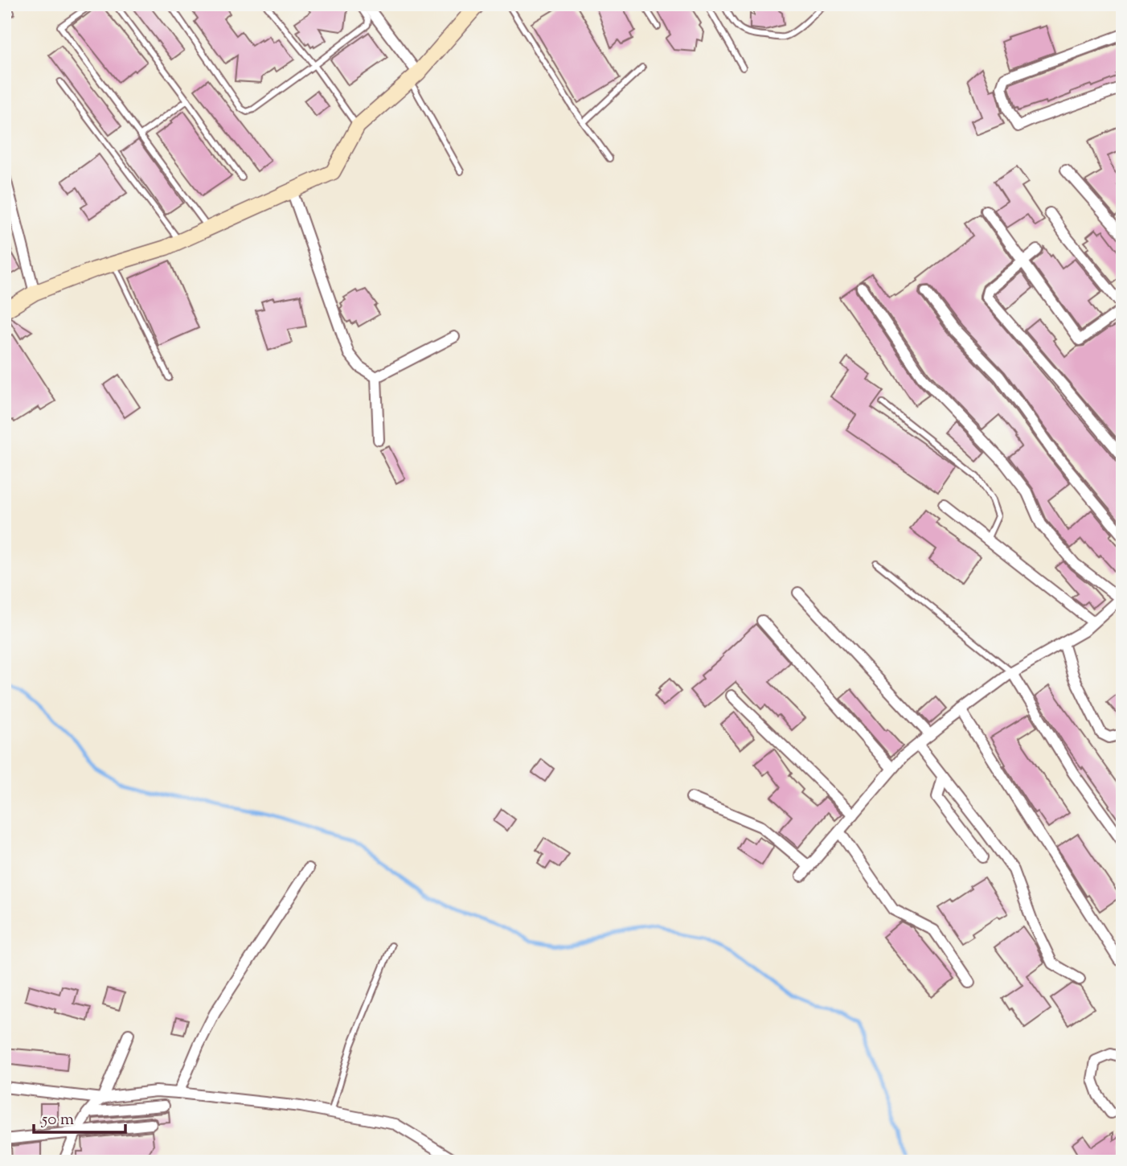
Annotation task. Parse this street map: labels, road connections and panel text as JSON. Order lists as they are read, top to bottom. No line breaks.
{"scale_bar":"50 m"}
